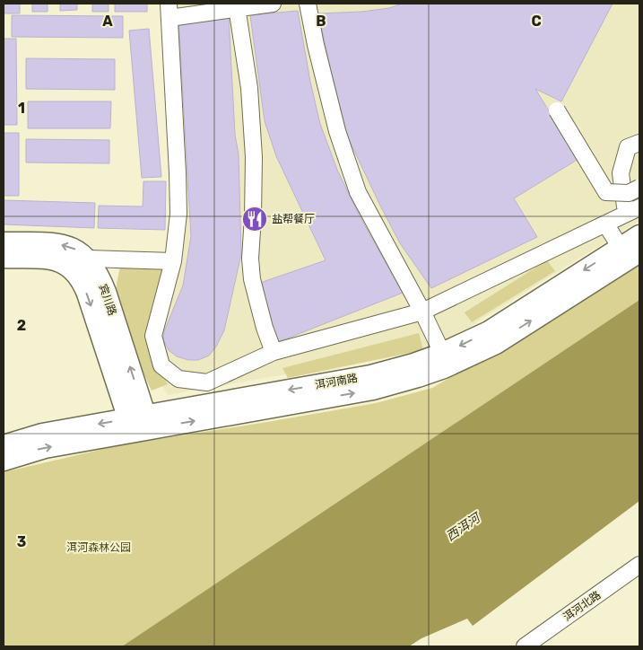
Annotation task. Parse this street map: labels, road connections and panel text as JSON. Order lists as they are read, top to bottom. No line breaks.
{"streets":{"main road":["宾川路","洱河南路"],"street":["洱河北路"]},"crossings":[["宾川路","洱河南路"]],"water":["西洱河"],"parks":["洱河森林公园"],"places":{"restaurant":["盐帮餐厅"]},"grid":{"columns":["A","B","C"],"rows":["1","2","3"]}}
